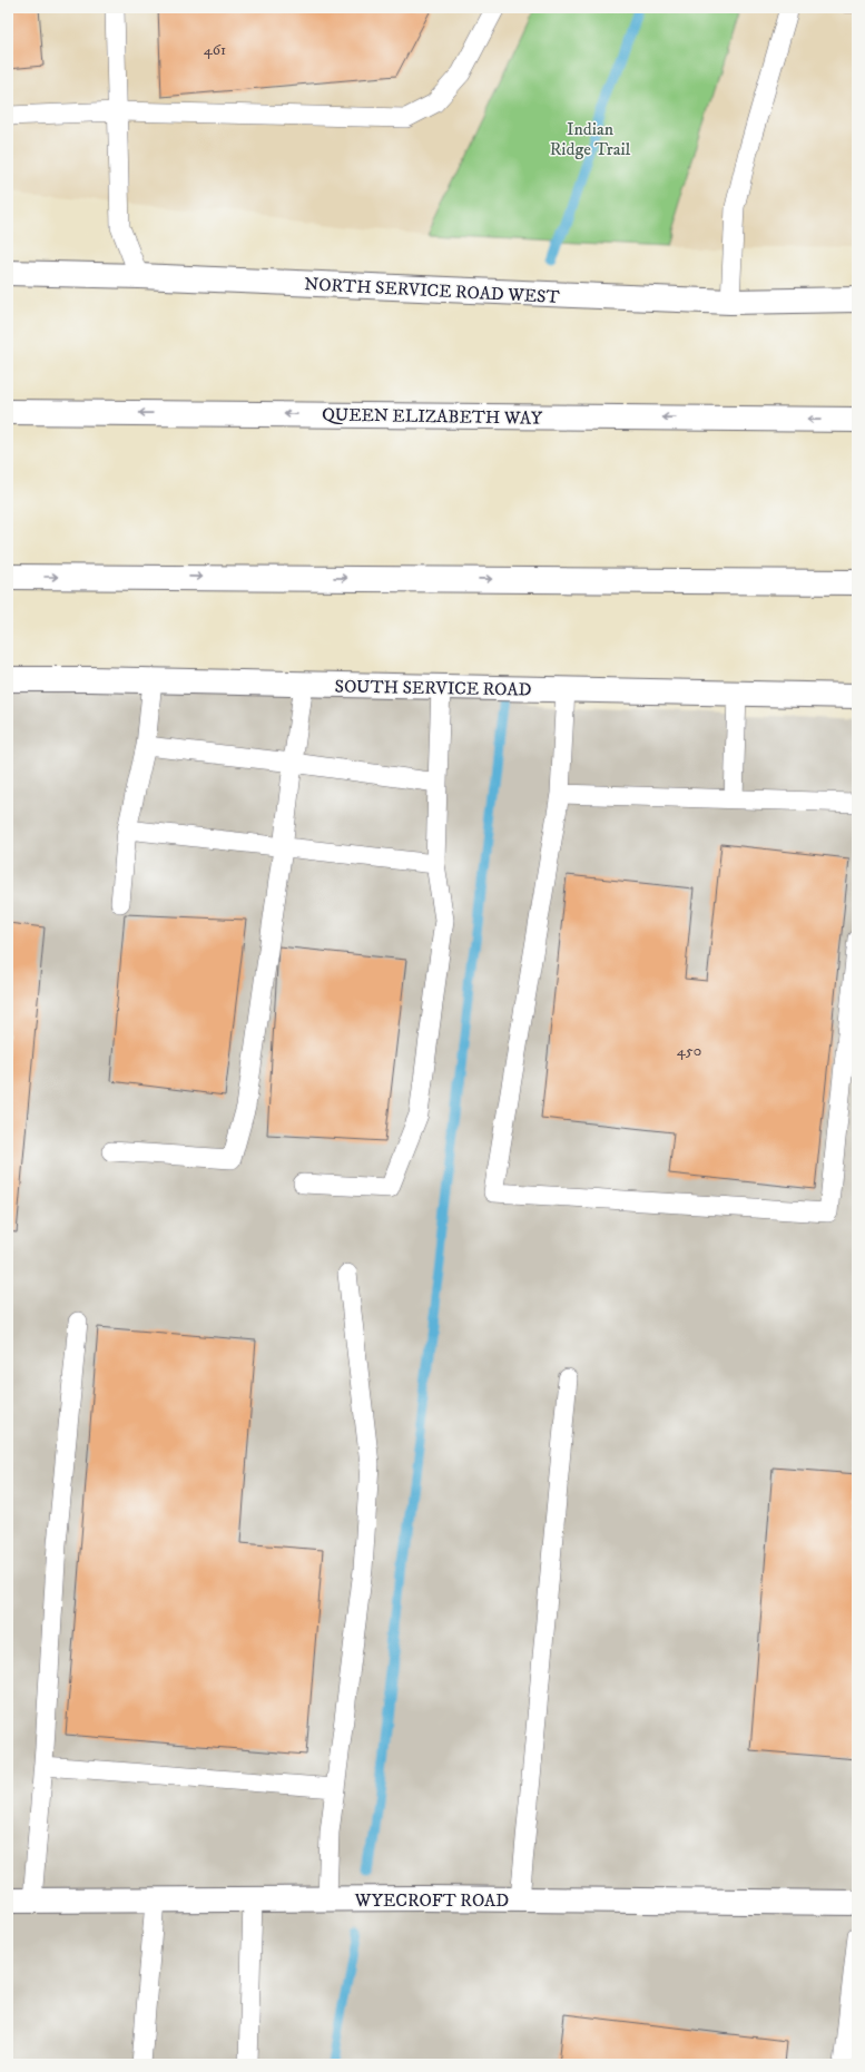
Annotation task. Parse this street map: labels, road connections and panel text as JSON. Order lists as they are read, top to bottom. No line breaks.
{"streets":{"main road":["NORTH SERVICE ROAD WEST","QUEEN ELIZABETH WAY","SOUTH SERVICE ROAD","WYECROFT ROAD"]},"parks":["Indian Ridge Trail"],"house_numbers":["461","450"]}
